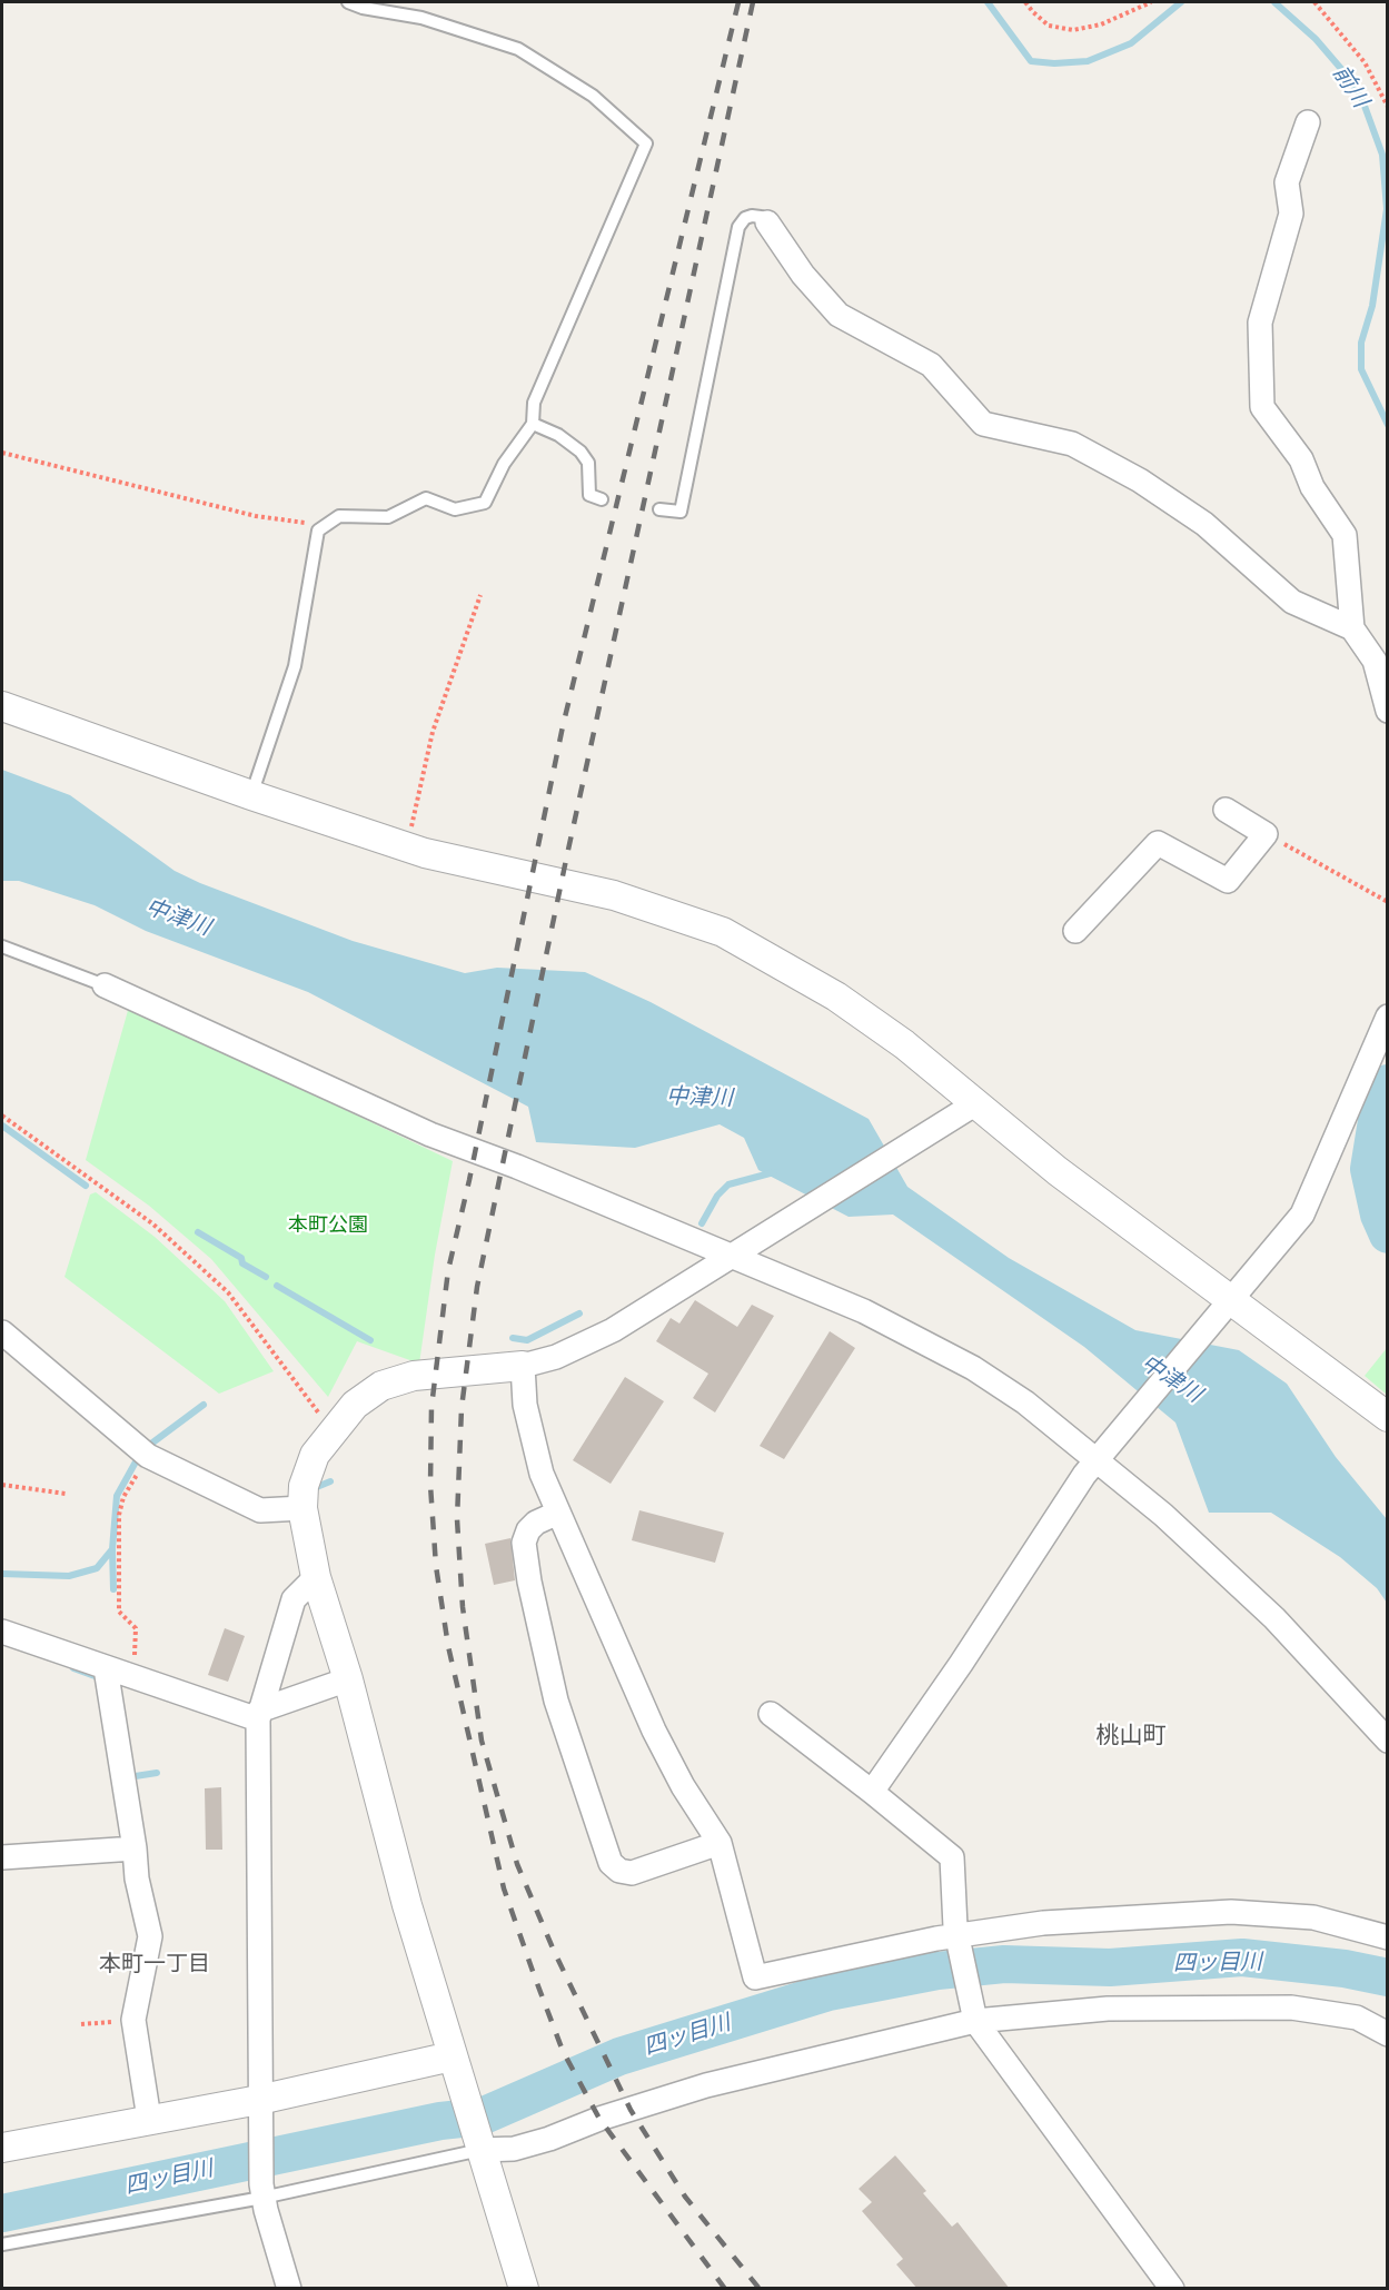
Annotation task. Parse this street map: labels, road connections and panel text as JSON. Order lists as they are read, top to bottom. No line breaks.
{"districts":["桃山町","本町一丁目"],"water":["前川","中津川","四ッ目川"],"parks":["本町公園"]}
